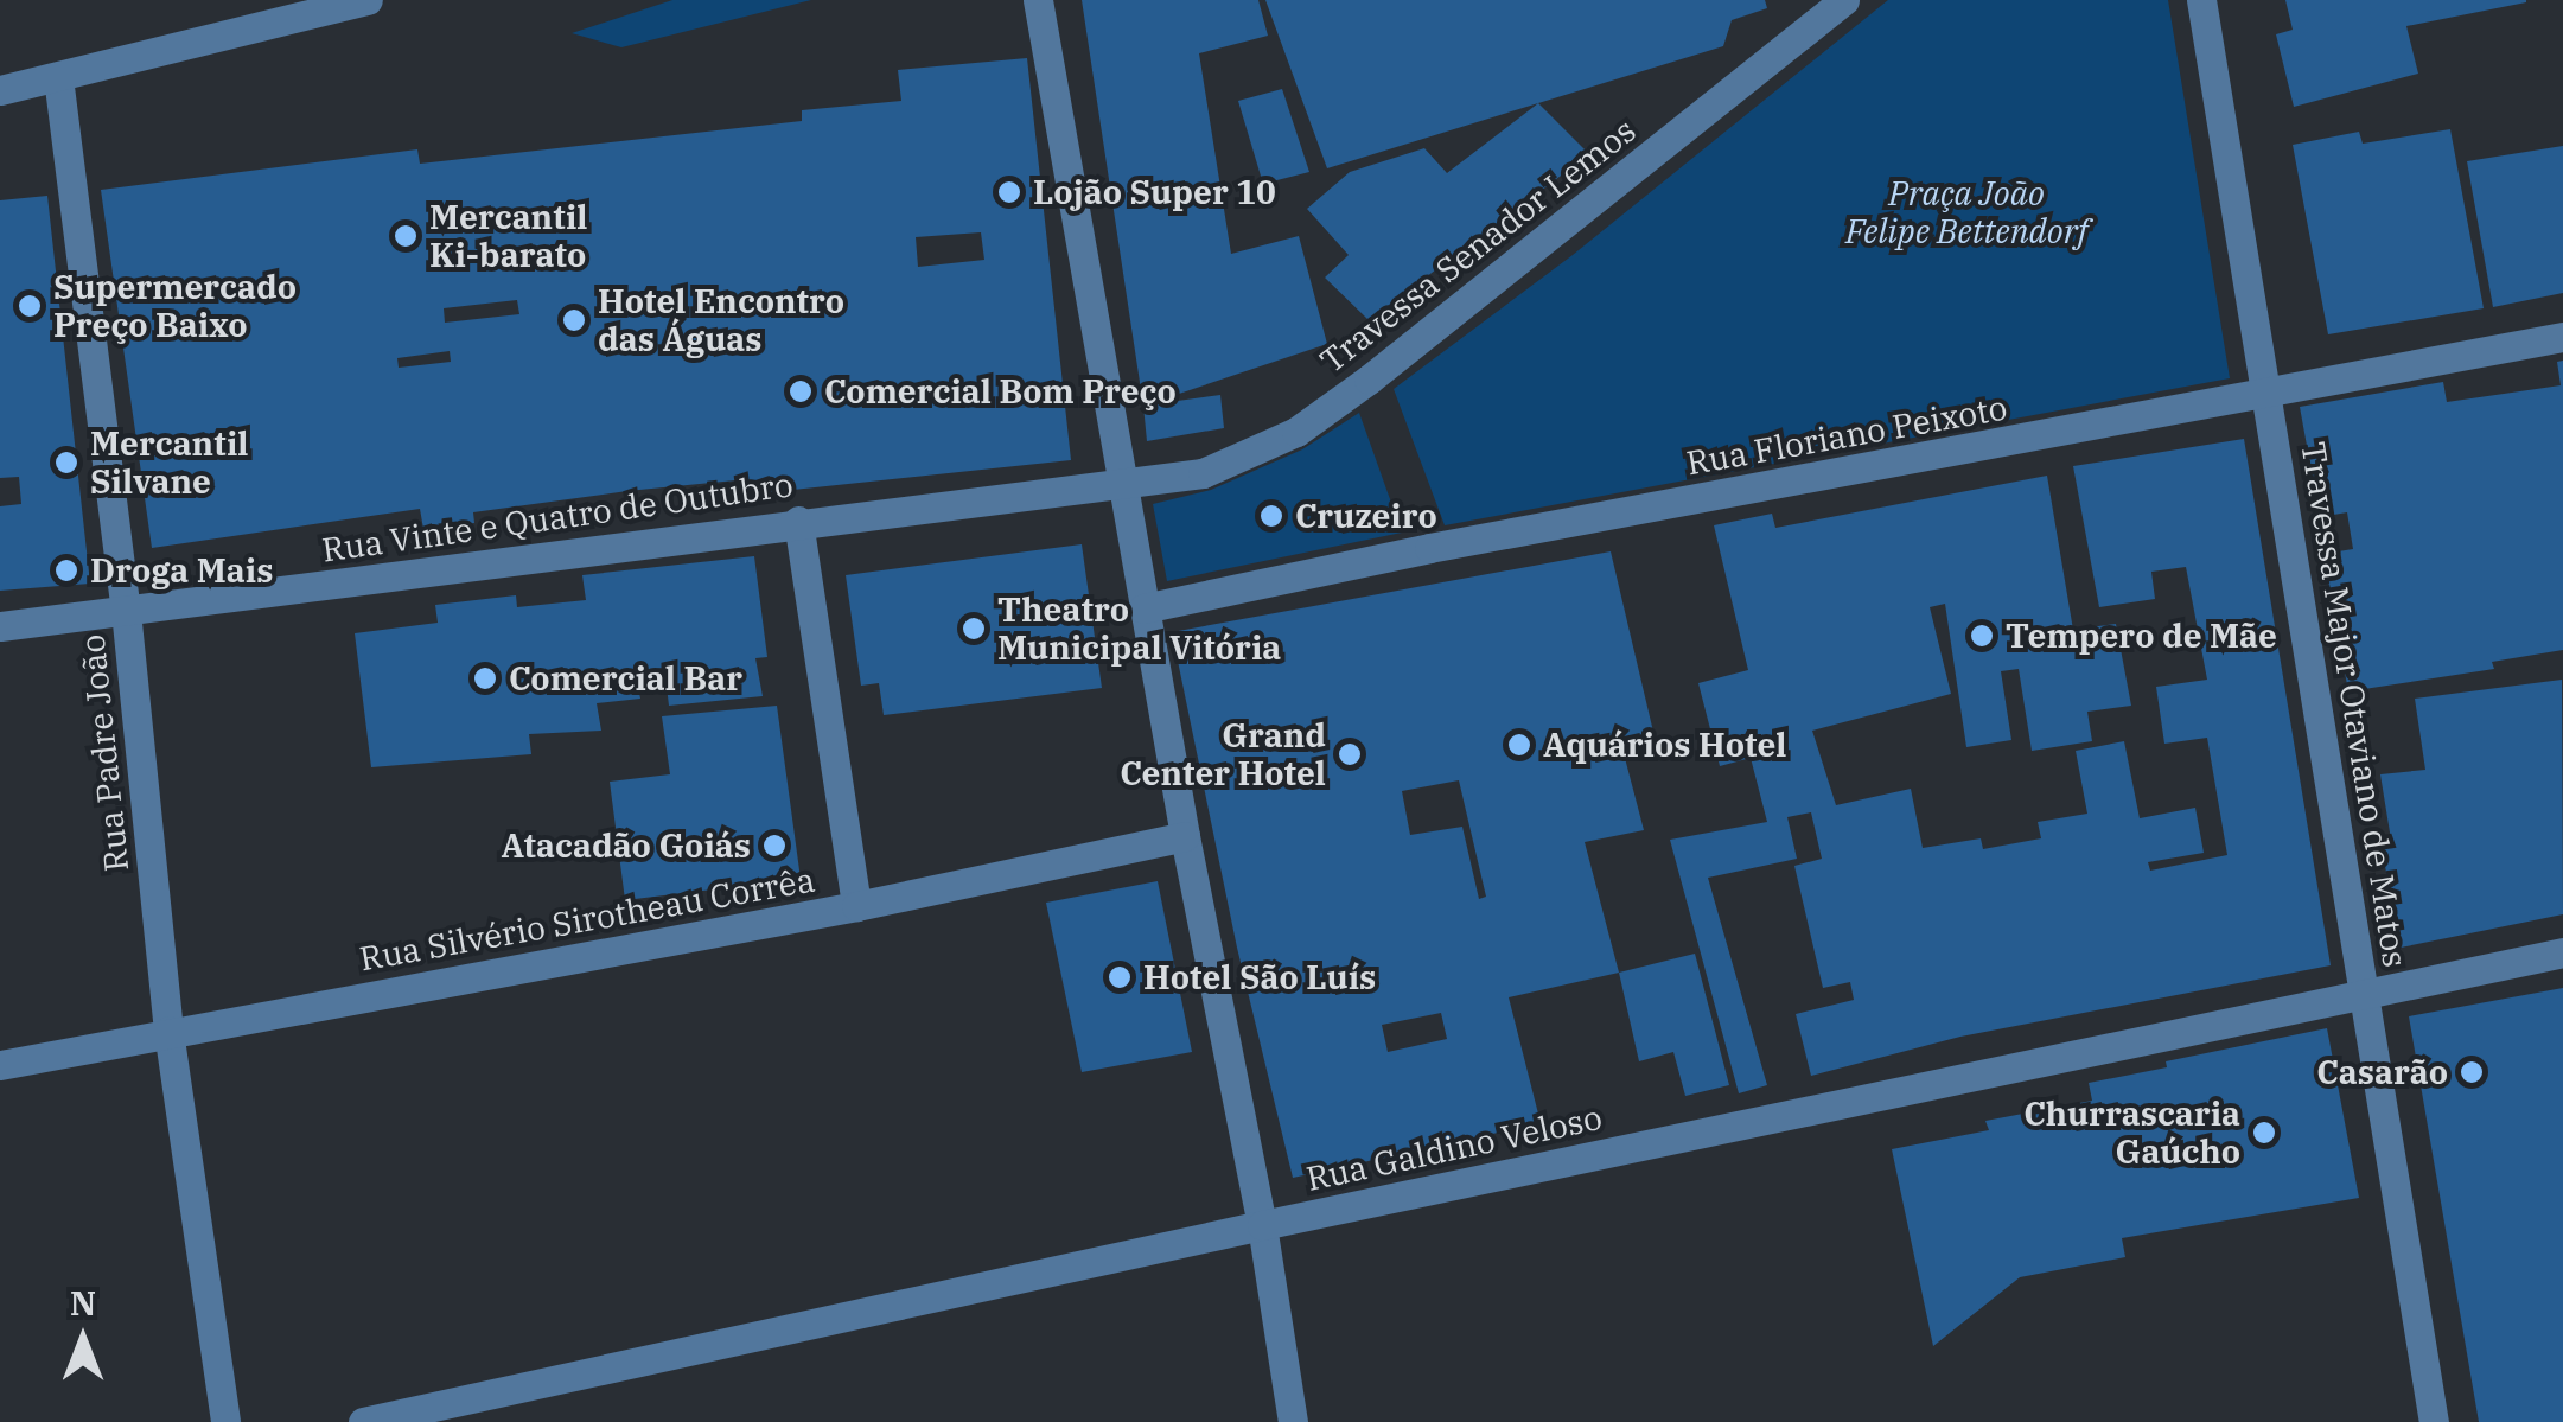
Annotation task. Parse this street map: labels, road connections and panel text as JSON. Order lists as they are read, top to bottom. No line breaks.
{"streets":{"street":["Travessa Senador Lemos","Rua Floriano Peixoto","Rua Vinte e Quatro de Outubro","Travessa Major Otaviano de Matos","Rua Padre João","Rua Silvério Sirotheau Corrêa","Rua Galdino Veloso"]},"crossings":[["Travessa Senador Lemos","Rua Vinte e Quatro de Outubro"],["Rua Floriano Peixoto","Travessa Major Otaviano de Matos"],["Rua Vinte e Quatro de Outubro","Rua Padre João"],["Travessa Major Otaviano de Matos","Rua Galdino Veloso"],["Rua Padre João","Rua Silvério Sirotheau Corrêa"]],"parks":["Praça João Felipe Bettendorf"],"places":["Lojão Super 10","Mercantil Ki-barato","Supermercado Preço Baixo","Hotel Encontro das Águas","Comercial Bom Preço","Mercantil Silvane","Cruzeiro","Droga Mais","Theatro Municipal Vitória","Tempero de Mãe","Comercial Bar","Aquários Hotel","Grand Center Hotel","Atacadão Goiás","Hotel São Luís","Casarão","Churrascaria Gaúcho"],"north":"top"}
